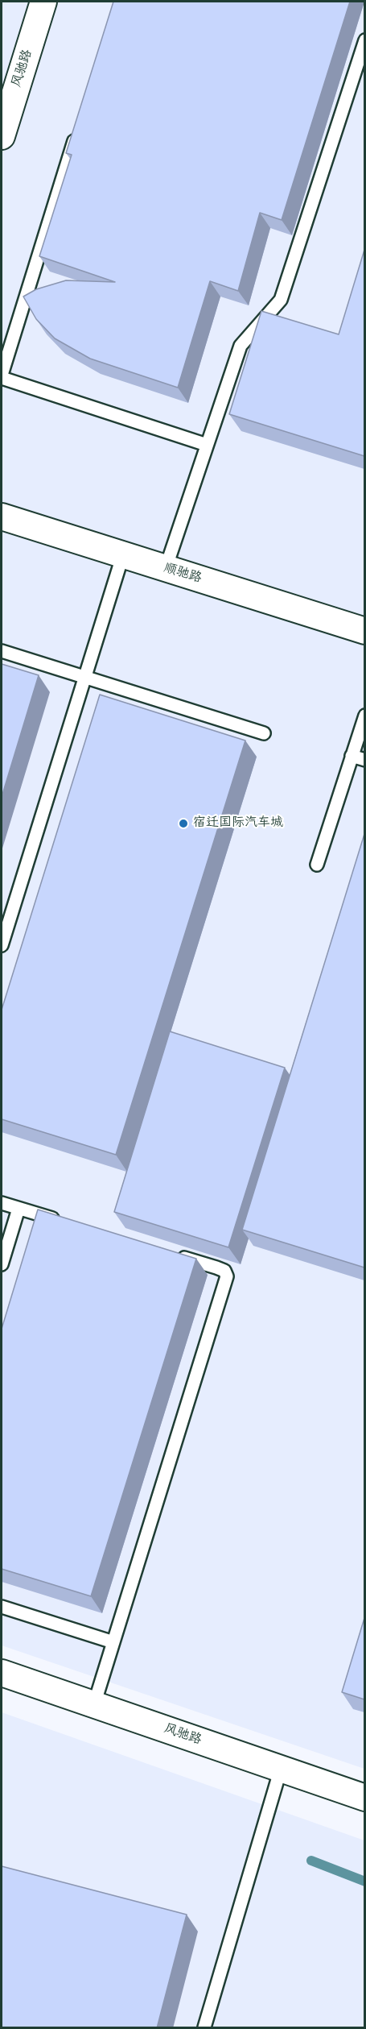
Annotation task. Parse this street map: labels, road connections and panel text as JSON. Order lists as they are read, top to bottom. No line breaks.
{"streets":{"street":["风驰路","顺驰路"]},"places":["宿迁国际汽车城"]}
